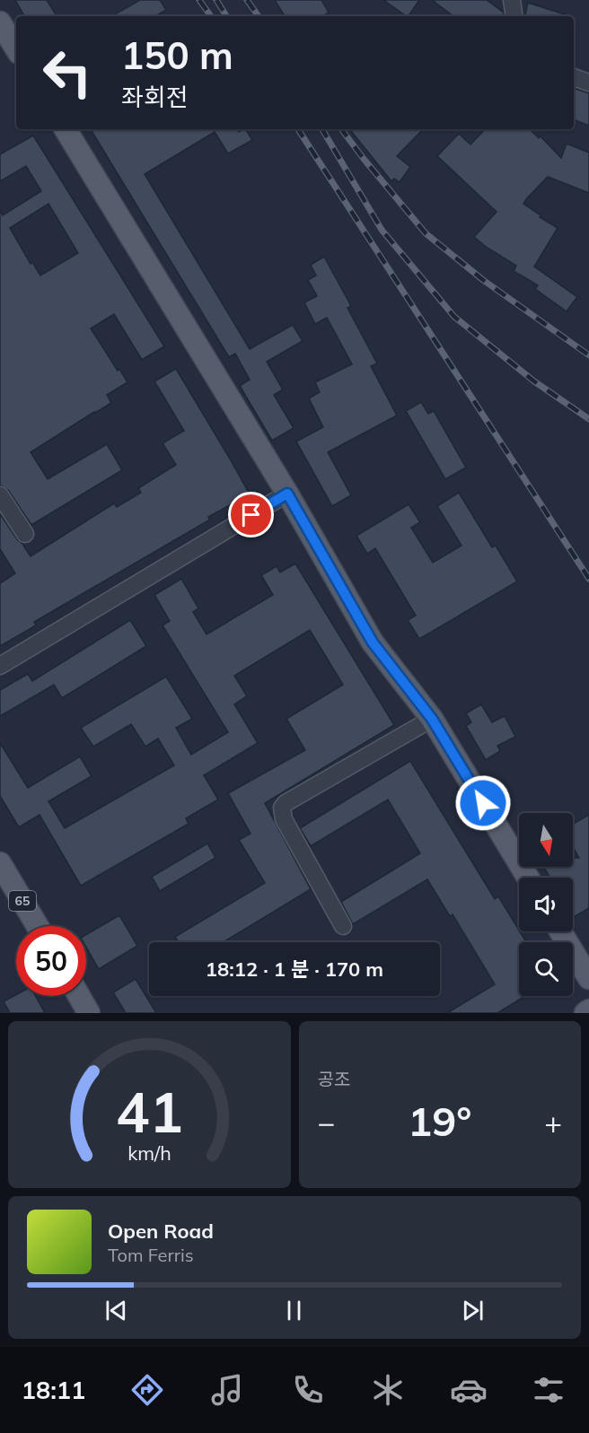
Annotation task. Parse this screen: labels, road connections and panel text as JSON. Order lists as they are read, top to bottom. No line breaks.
{"streets":{"main road":["65"]},"north":"bottom","page":{"turn":["150 m","좌회전"],"limit":"50","trip":"18:12 · 1 분 · 170 m","tile":"공조","heat":["−","19°","+"],"song":["Open Road","Tom Ferris"],"tabs":"18:11","gauge":["41","km/h"]}}
